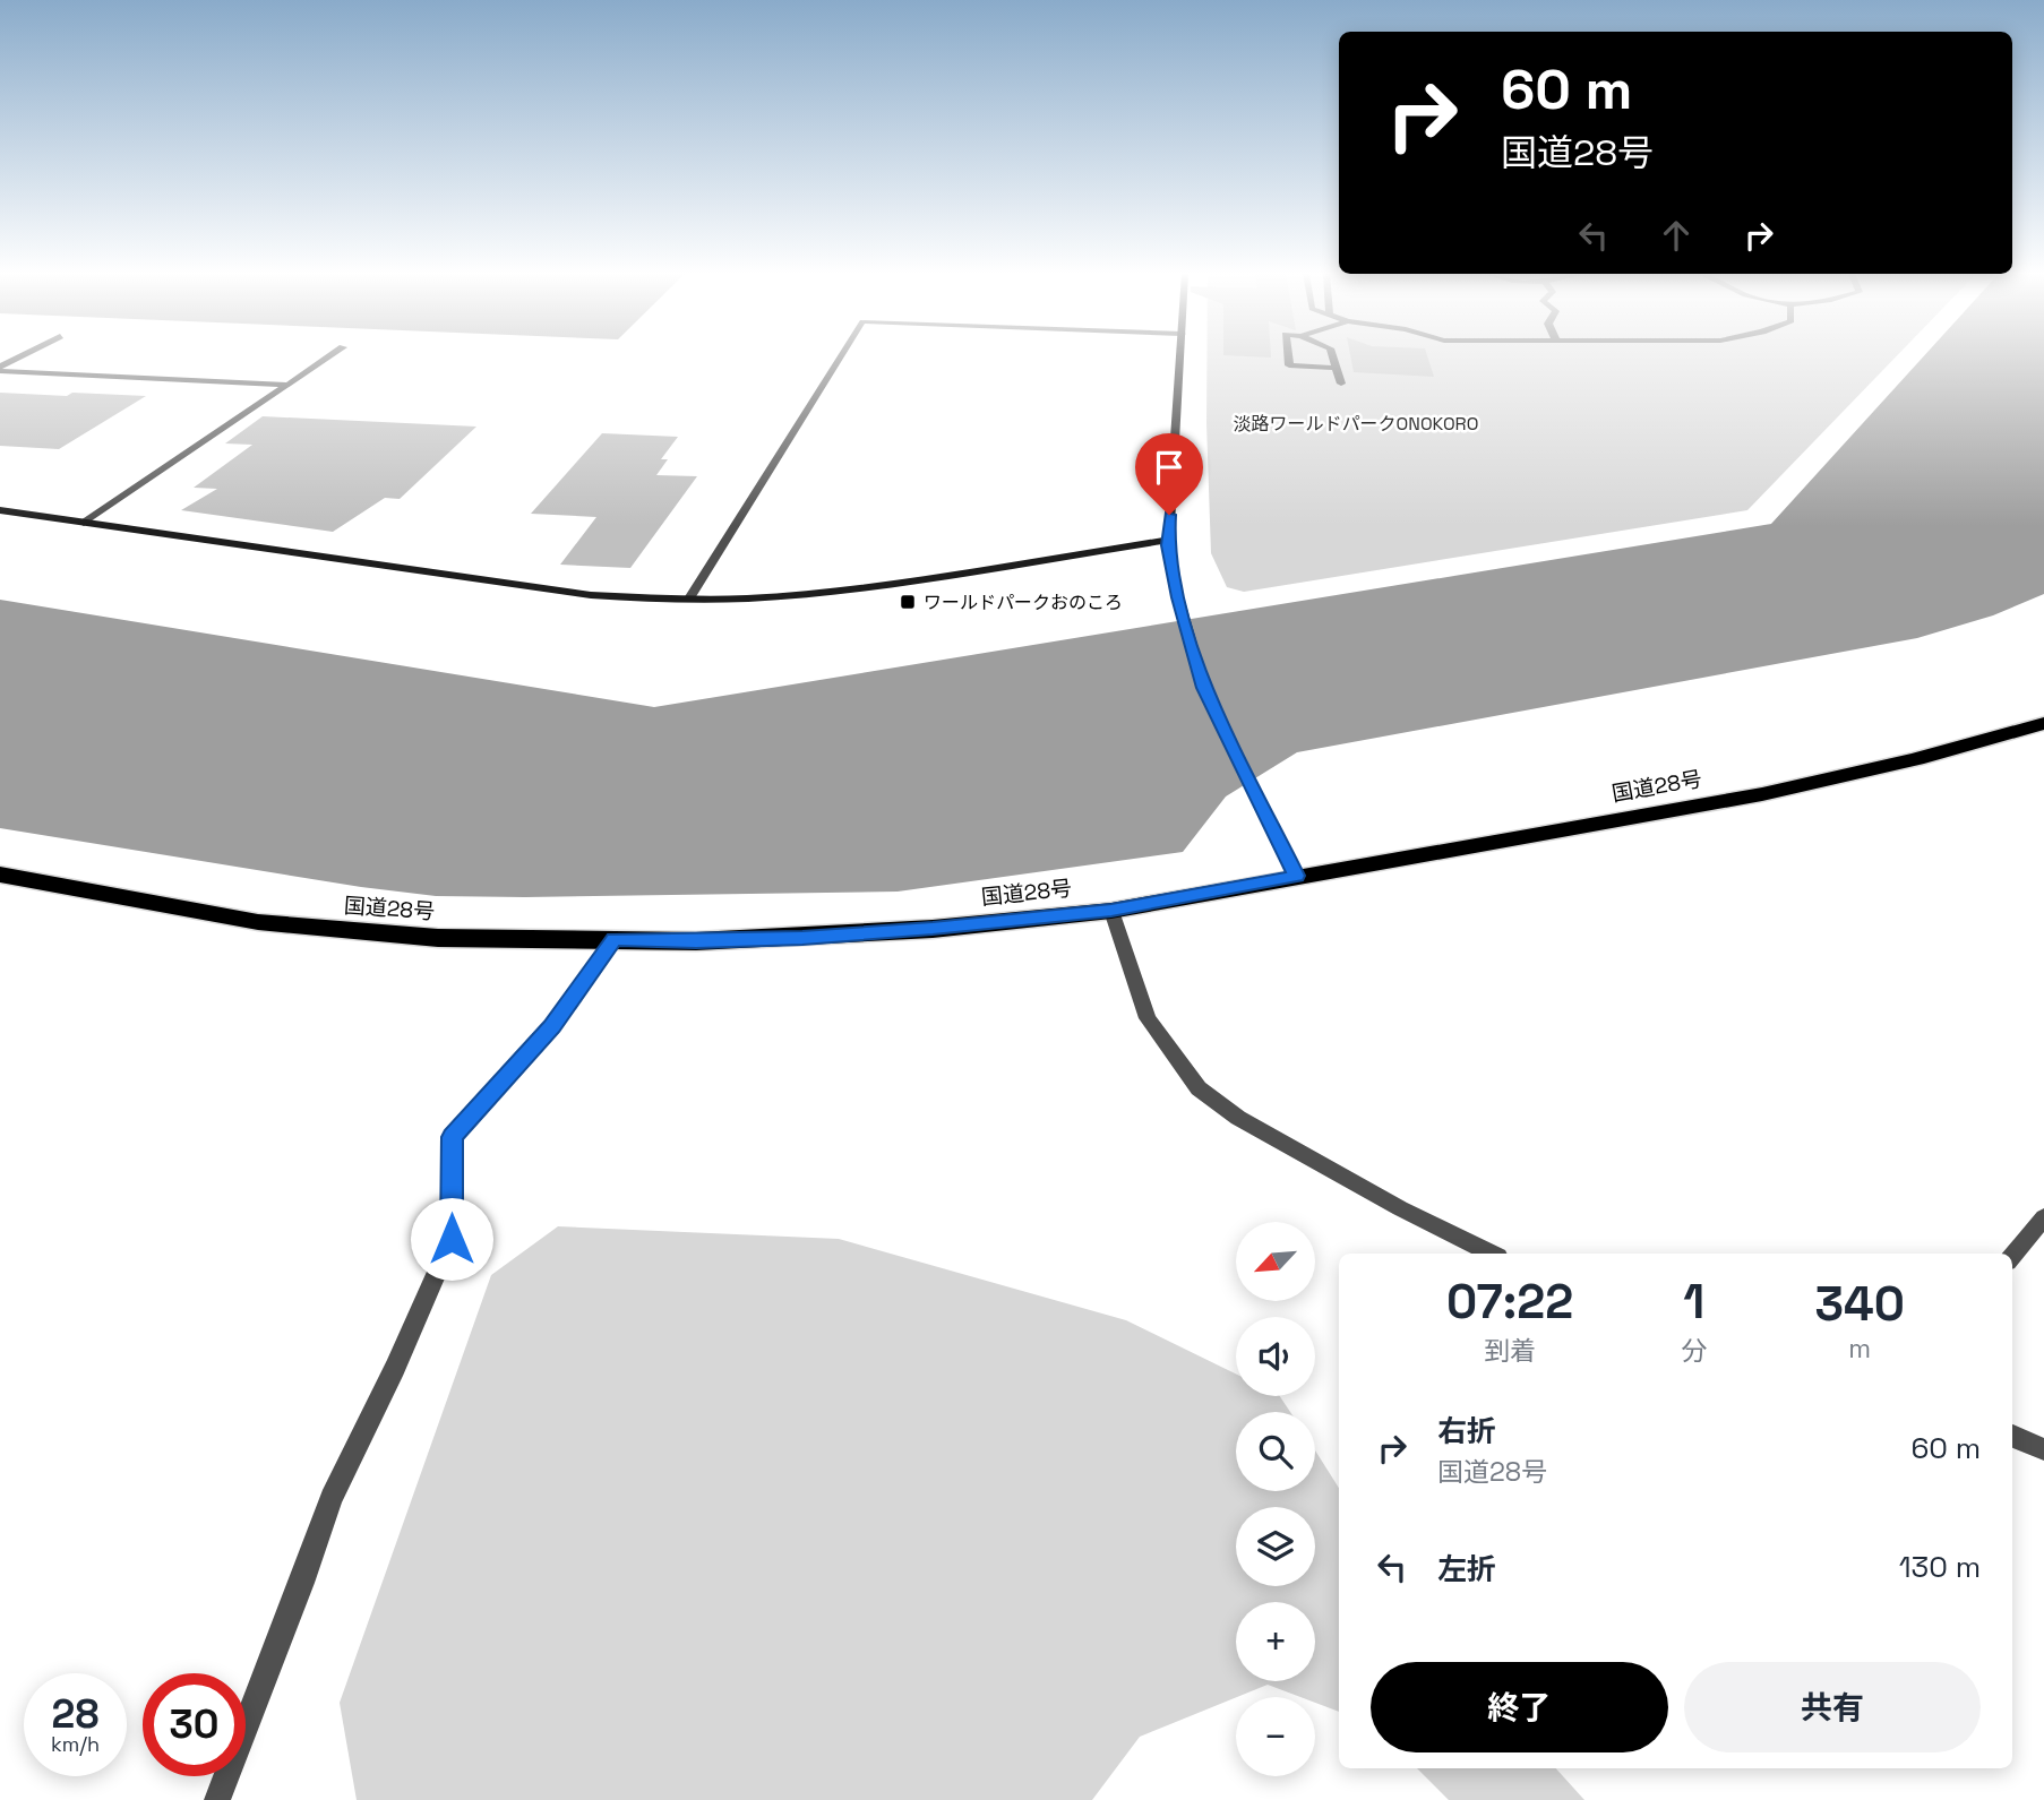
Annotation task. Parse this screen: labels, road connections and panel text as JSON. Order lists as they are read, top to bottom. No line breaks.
{"streets":{"highway":["国道28号"]},"parks":["淡路ワールドパークONOKORO"],"places":{"transit":["ワールドパークおのころ"]},"north":"bottom left","page":{"turn":["60 m","国道28号"],"map_buttons":["+","−"],"eta":["07:22","到着","1","分","340","m"],"list":[{"name":"右折","note":"国道28号","value":"60 m"},{"name":"左折","value":"130 m"}],"buttons":["終了","共有"],"speed":"28 km/h","limit":"30"}}
